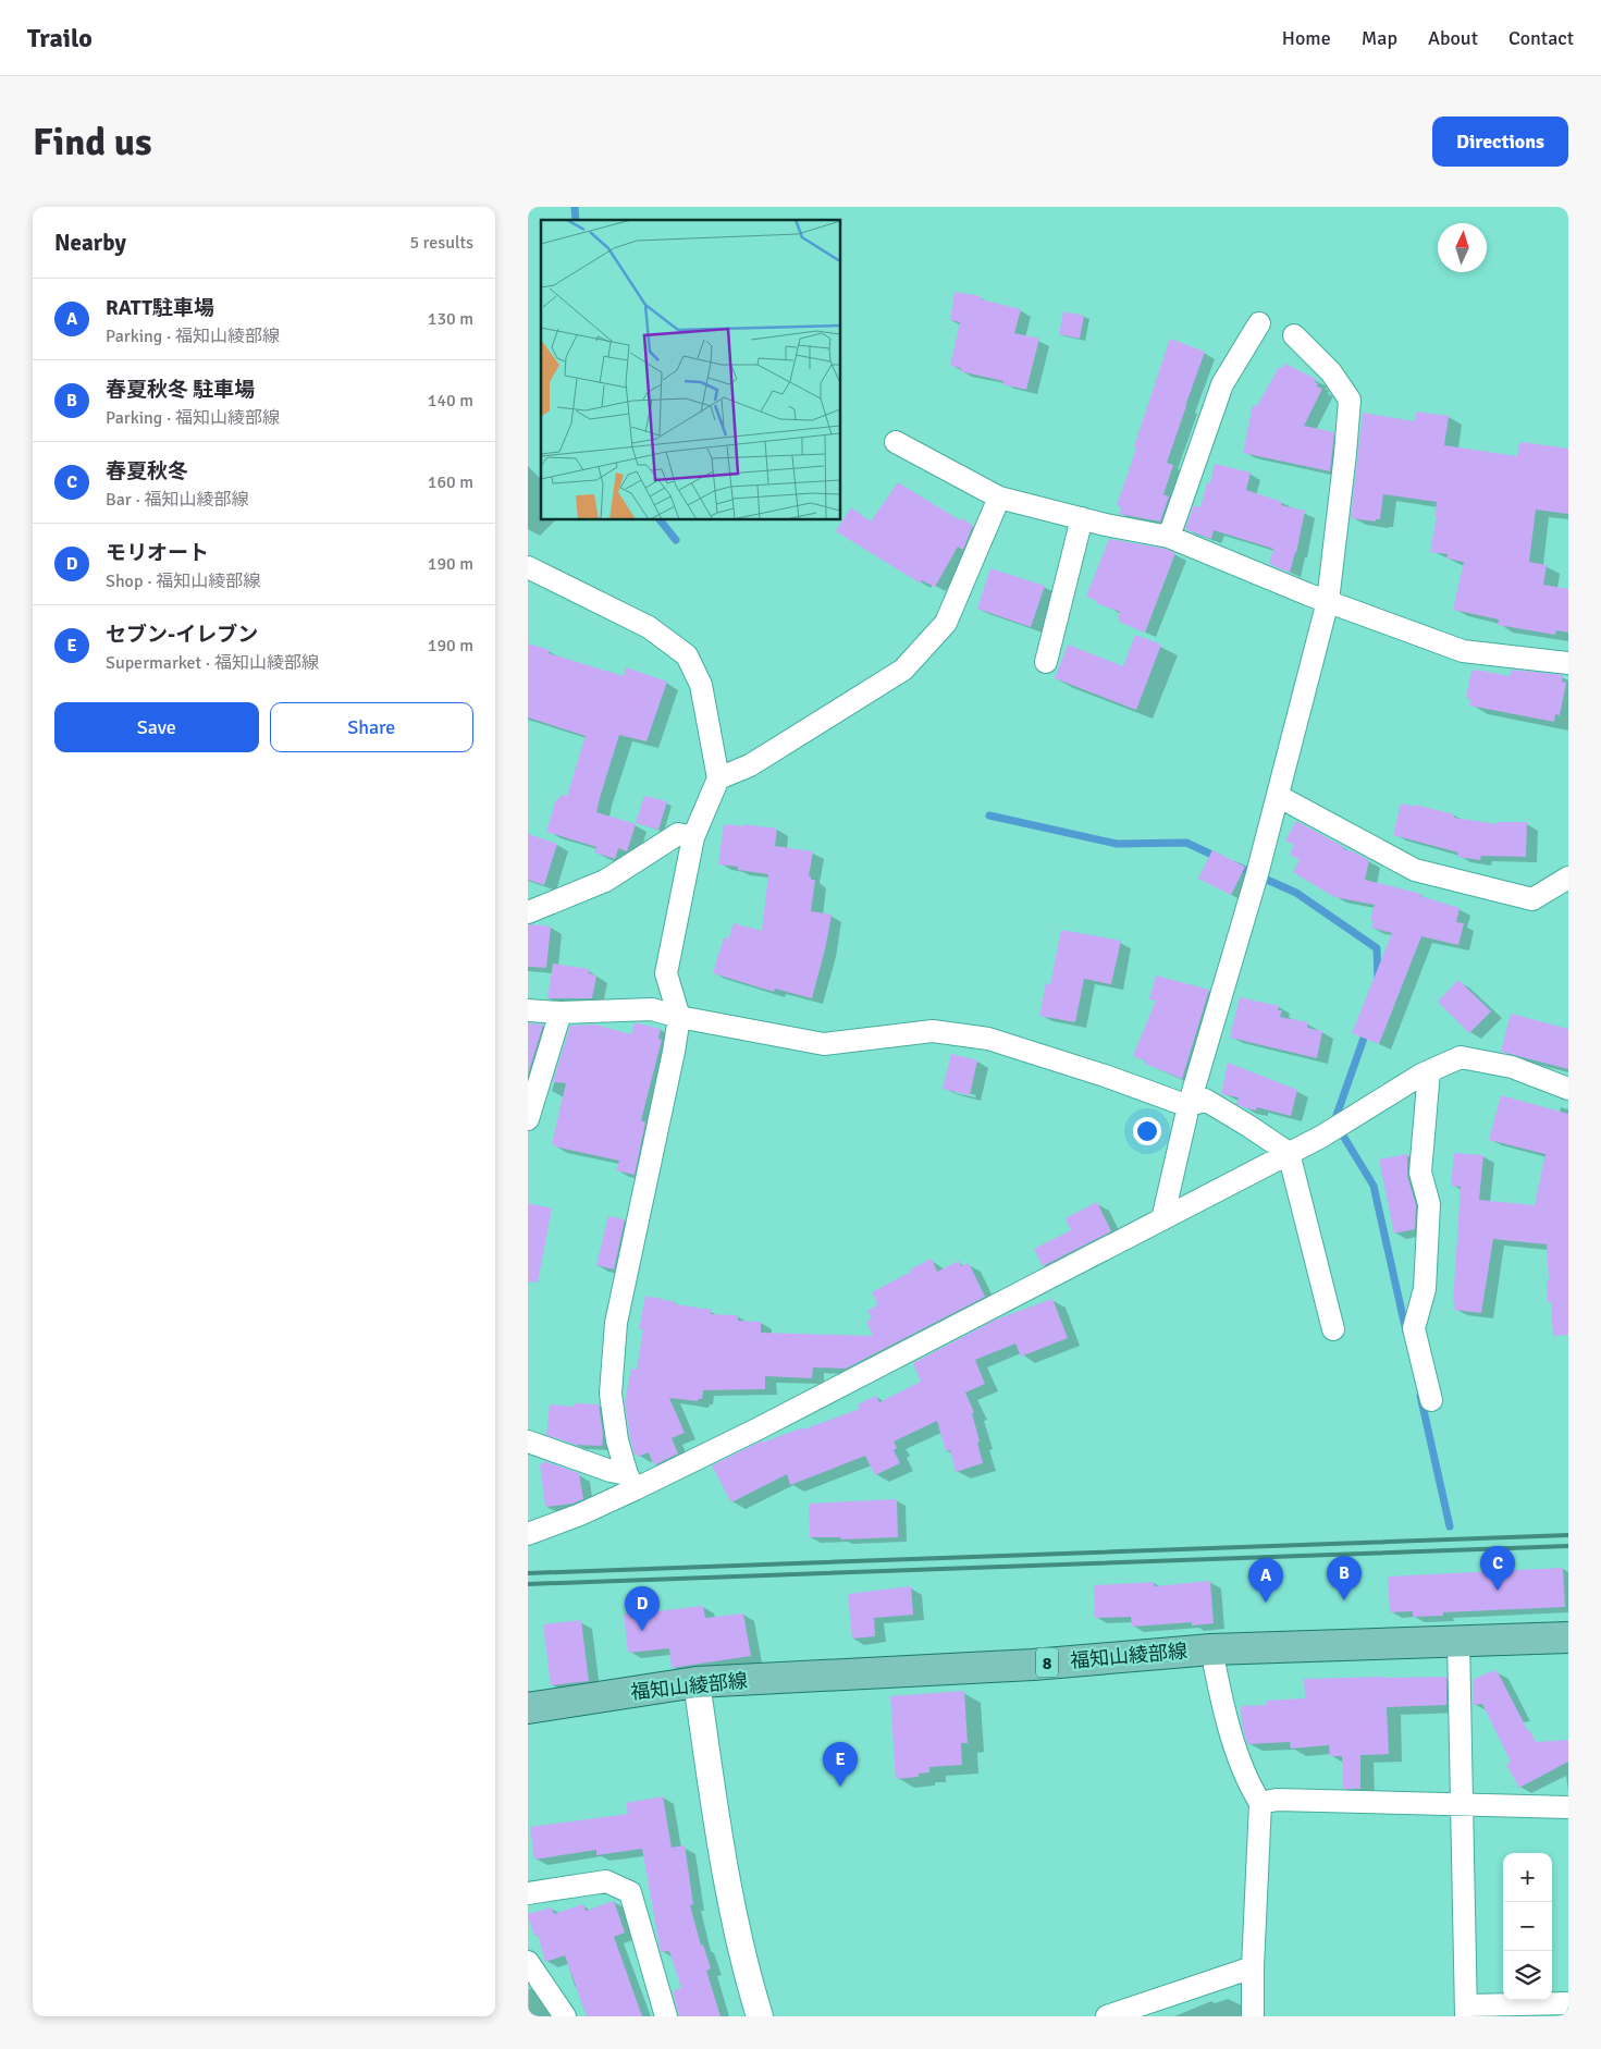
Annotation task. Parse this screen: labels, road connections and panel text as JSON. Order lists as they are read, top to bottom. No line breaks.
{"streets":{"main road":["福知山綾部線","8"]},"north":"top","page":{"header":"Trailo","nav":["Home","Map","About","Contact"],"buttons":["Directions",["Save","Share"]],"title":"Find us","heading":["Nearby","5 results"],"list":[{"mark":"A","name":"RATT駐車場","note":"Parking · 福知山綾部線","value":"130 m"},{"mark":"B","name":"春夏秋冬 駐車場","note":"Parking · 福知山綾部線","value":"140 m"},{"mark":"C","name":"春夏秋冬","note":"Bar · 福知山綾部線","value":"160 m"},{"mark":"D","name":"モリオート","note":"Shop · 福知山綾部線","value":"190 m"},{"mark":"E","name":"セブン-イレブン","note":"Supermarket · 福知山綾部線","value":"190 m"}],"pins":["C","B","A","D","E"],"map_buttons":["+","−"]}}
